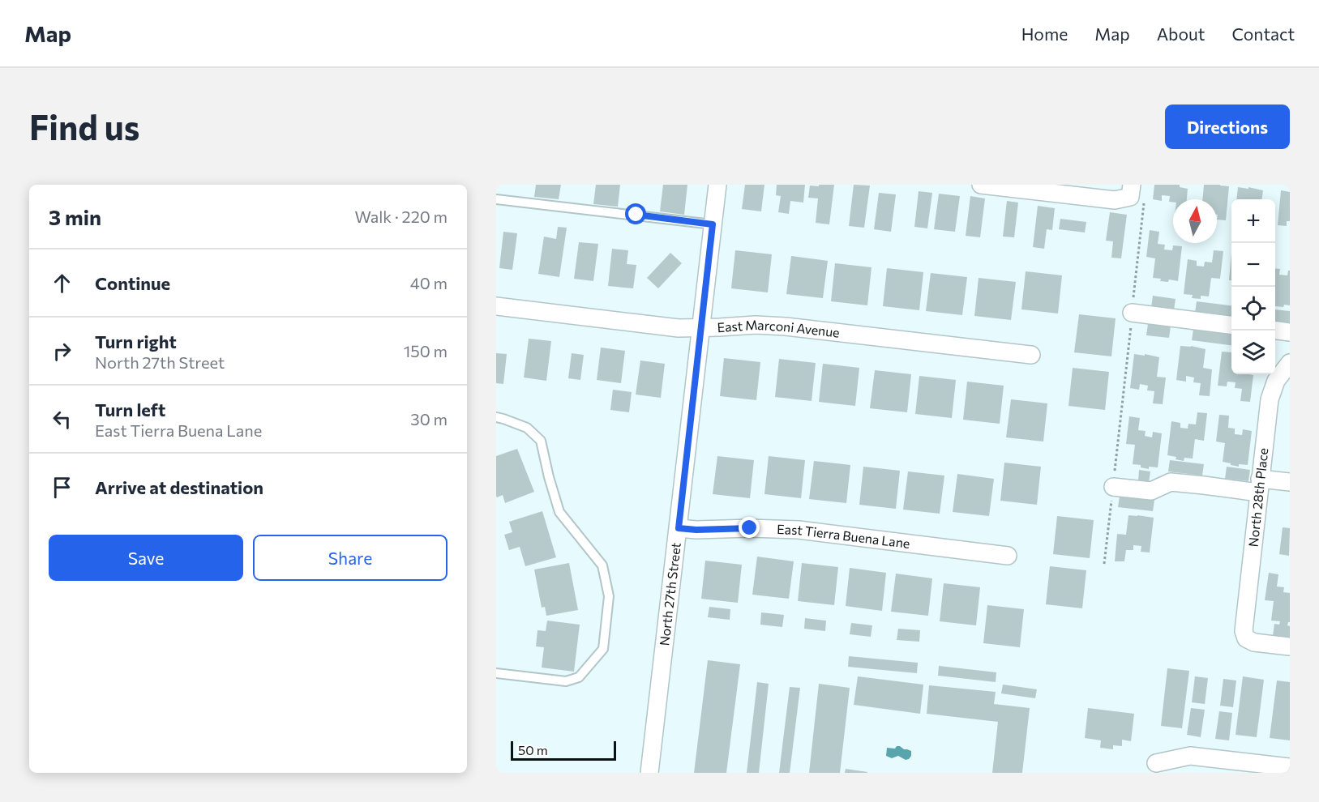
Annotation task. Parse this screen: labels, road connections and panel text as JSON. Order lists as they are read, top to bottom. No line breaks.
{"streets":{"street":["East Marconi Avenue","North 28th Place","East Tierra Buena Lane","North 27th Street"]},"crossings":[["East Marconi Avenue","North 27th Street"],["East Tierra Buena Lane","North 27th Street"]],"scale_bar":"50 m","north":"top","page":{"header":"Map","nav":["Home","Map","About","Contact"],"buttons":["Directions",["Save","Share"]],"title":"Find us","heading":["3 min","Walk · 220 m"],"map_buttons":["+","−"],"list":[["Continue","40 m"],["Turn right","North 27th Street","150 m"],["Turn left","East Tierra Buena Lane","30 m"],"Arrive at destination"],"scale":"50 m"}}
